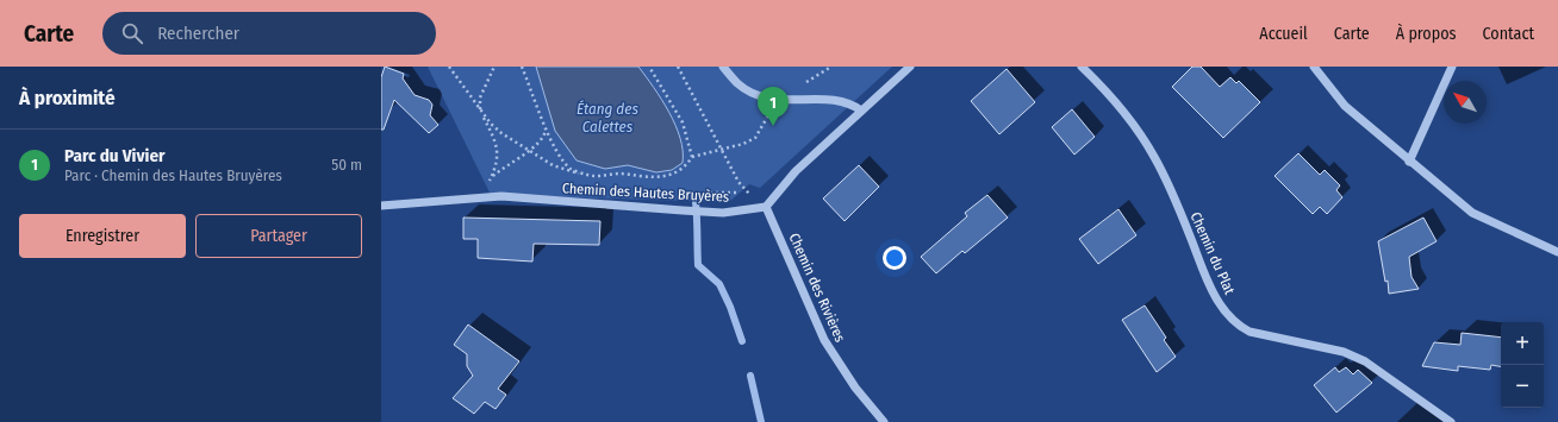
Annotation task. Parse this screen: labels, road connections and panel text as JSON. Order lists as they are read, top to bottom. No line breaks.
{"streets":{"street":["Chemin des Hautes Bruyères","Chemin du Plat","Chemin des Rivières"]},"crossings":[["Chemin des Hautes Bruyères","Chemin des Rivières"]],"water":["Étang des Calettes"],"north":"top left","page":{"header":"Carte","search":"Rechercher","nav":["Accueil","Carte","À propos","Contact"],"heading":"À proximité","pins":"1","list":[{"mark":"1","name":"Parc du Vivier","note":"Parc · Chemin des Hautes Bruyères","value":"50 m"}],"buttons":["Enregistrer","Partager"],"map_buttons":["+","−"]}}
